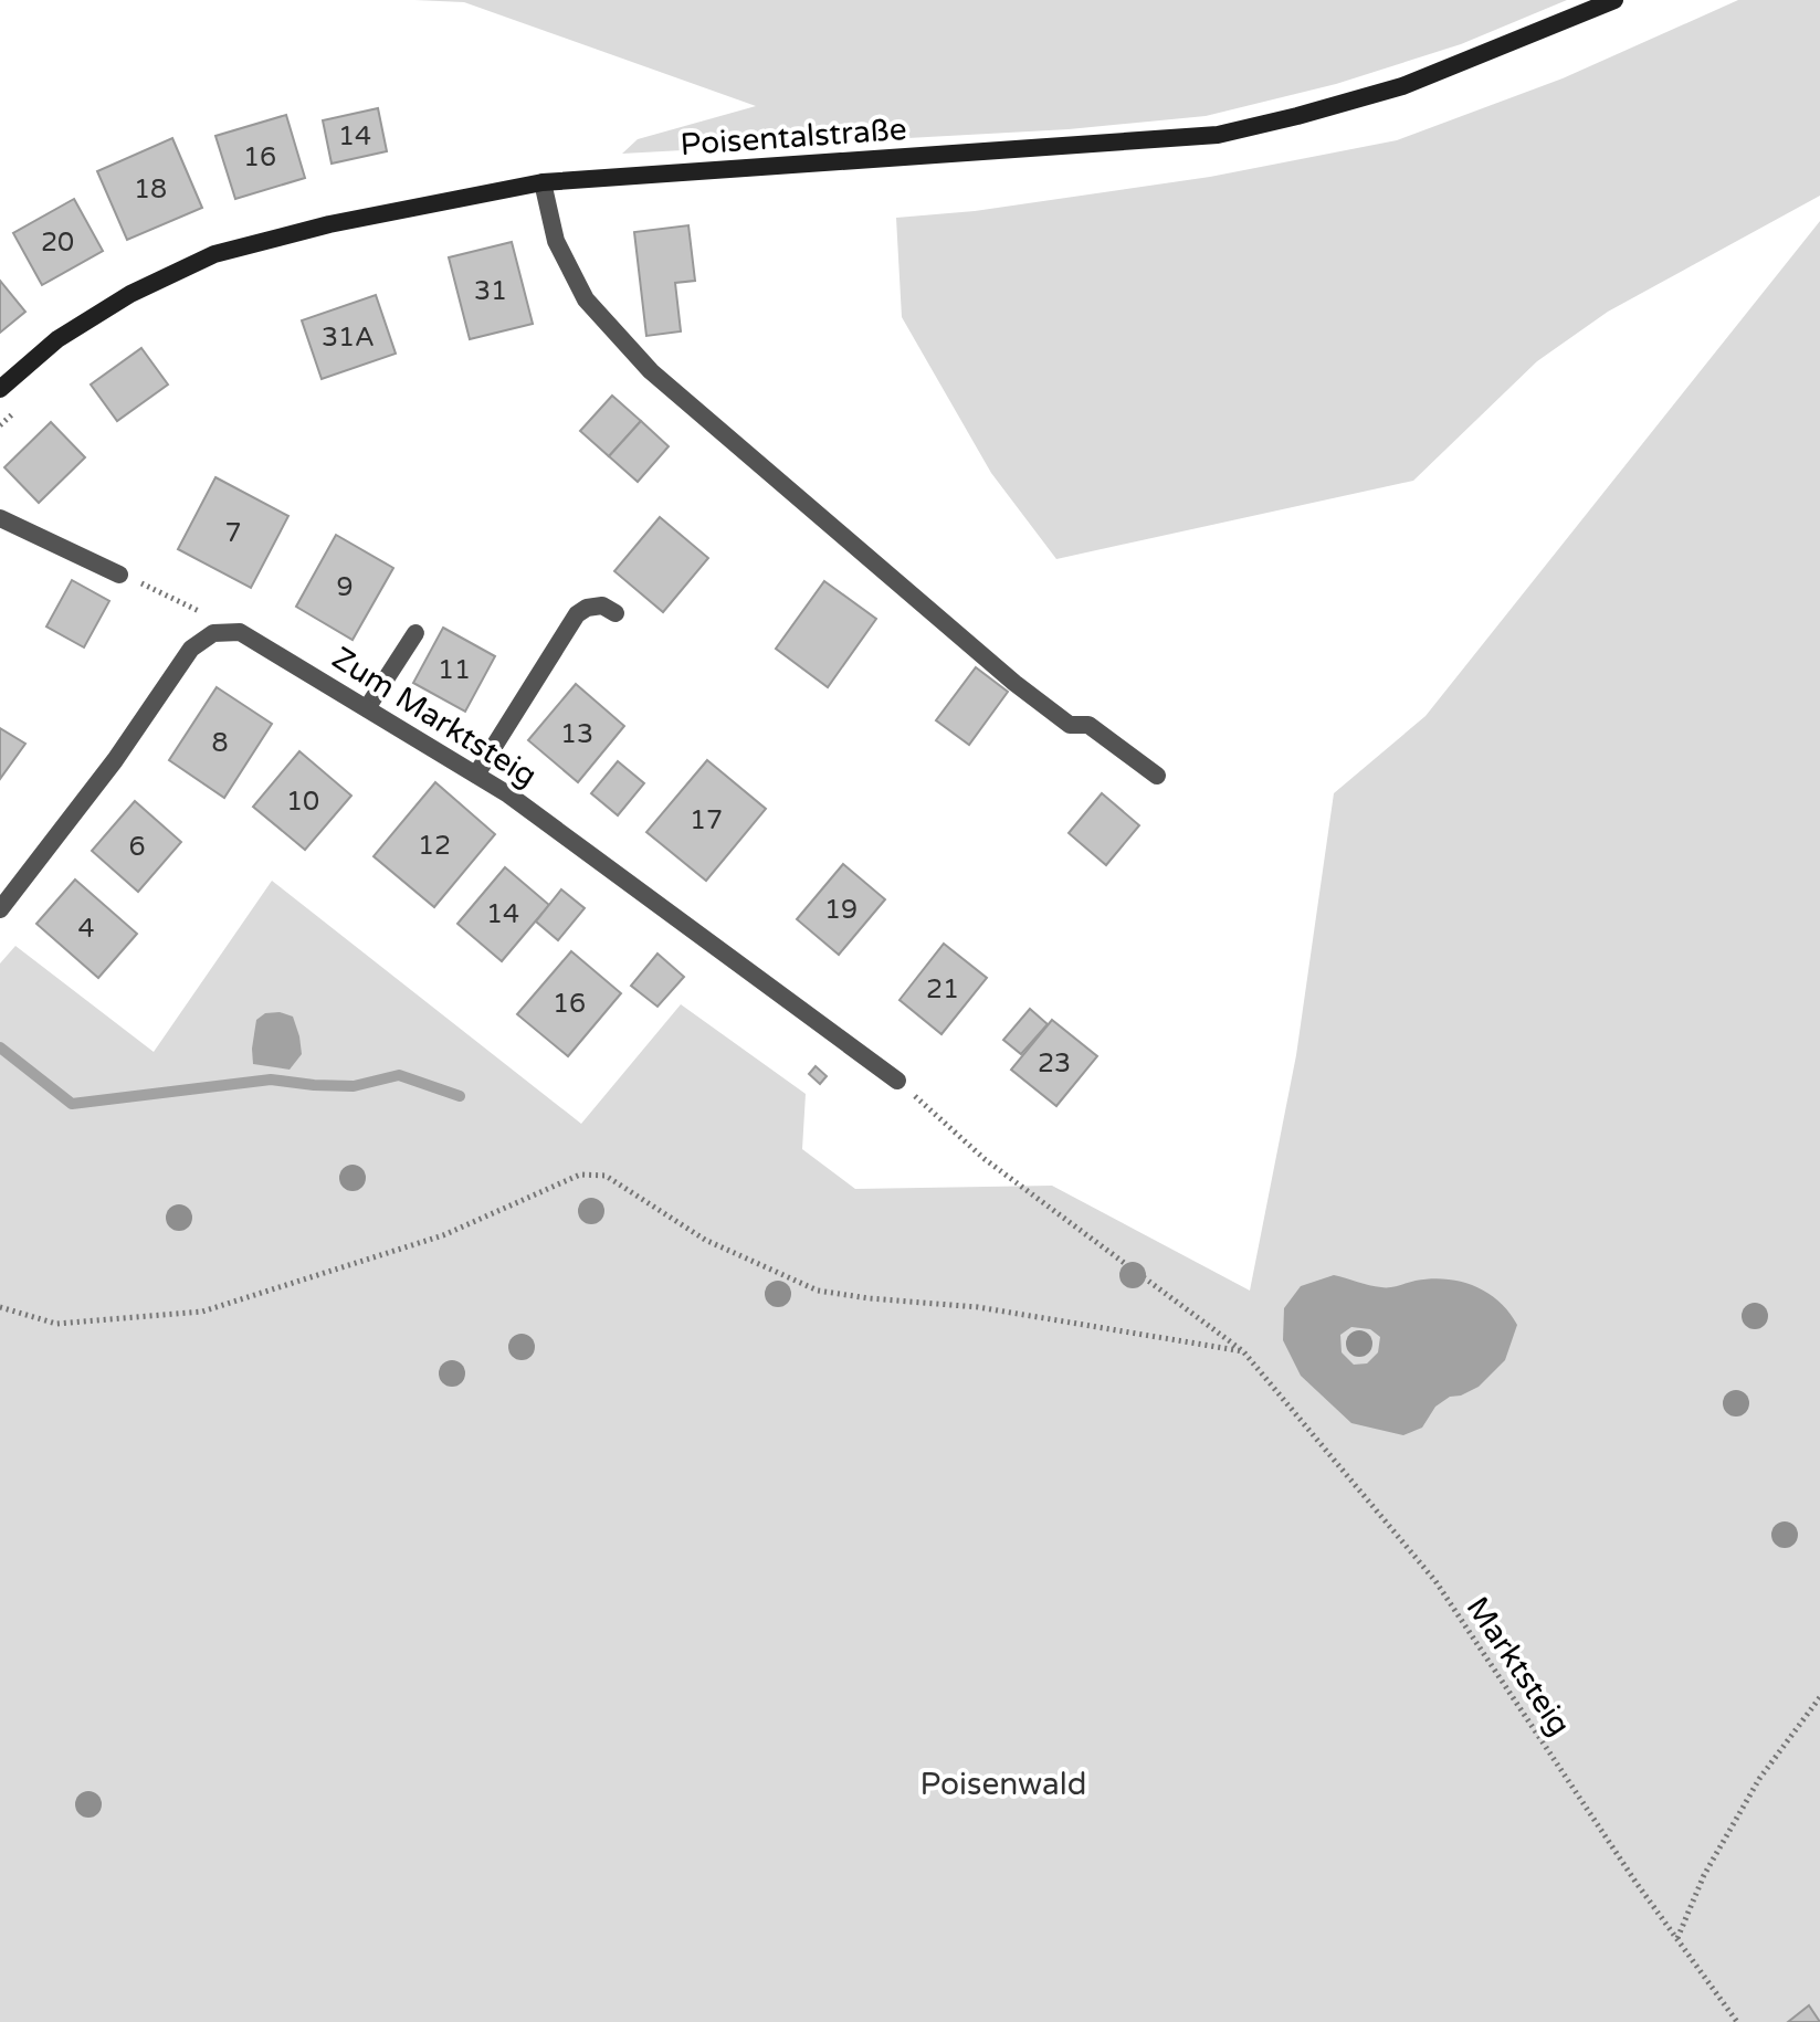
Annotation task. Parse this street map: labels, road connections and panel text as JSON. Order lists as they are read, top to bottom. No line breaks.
{"streets":{"main road":["Poisentalstraße"],"street":["Zum Marktsteig"],"path":["Marktsteig"]},"crossings":[["Zum Marktsteig","Marktsteig"]],"parks":["Poisenwald"],"house_numbers":["14","16","18","20","31","31A","7","9","11","13","8","10","17","12","6","19","14","4","21","16","23"]}
